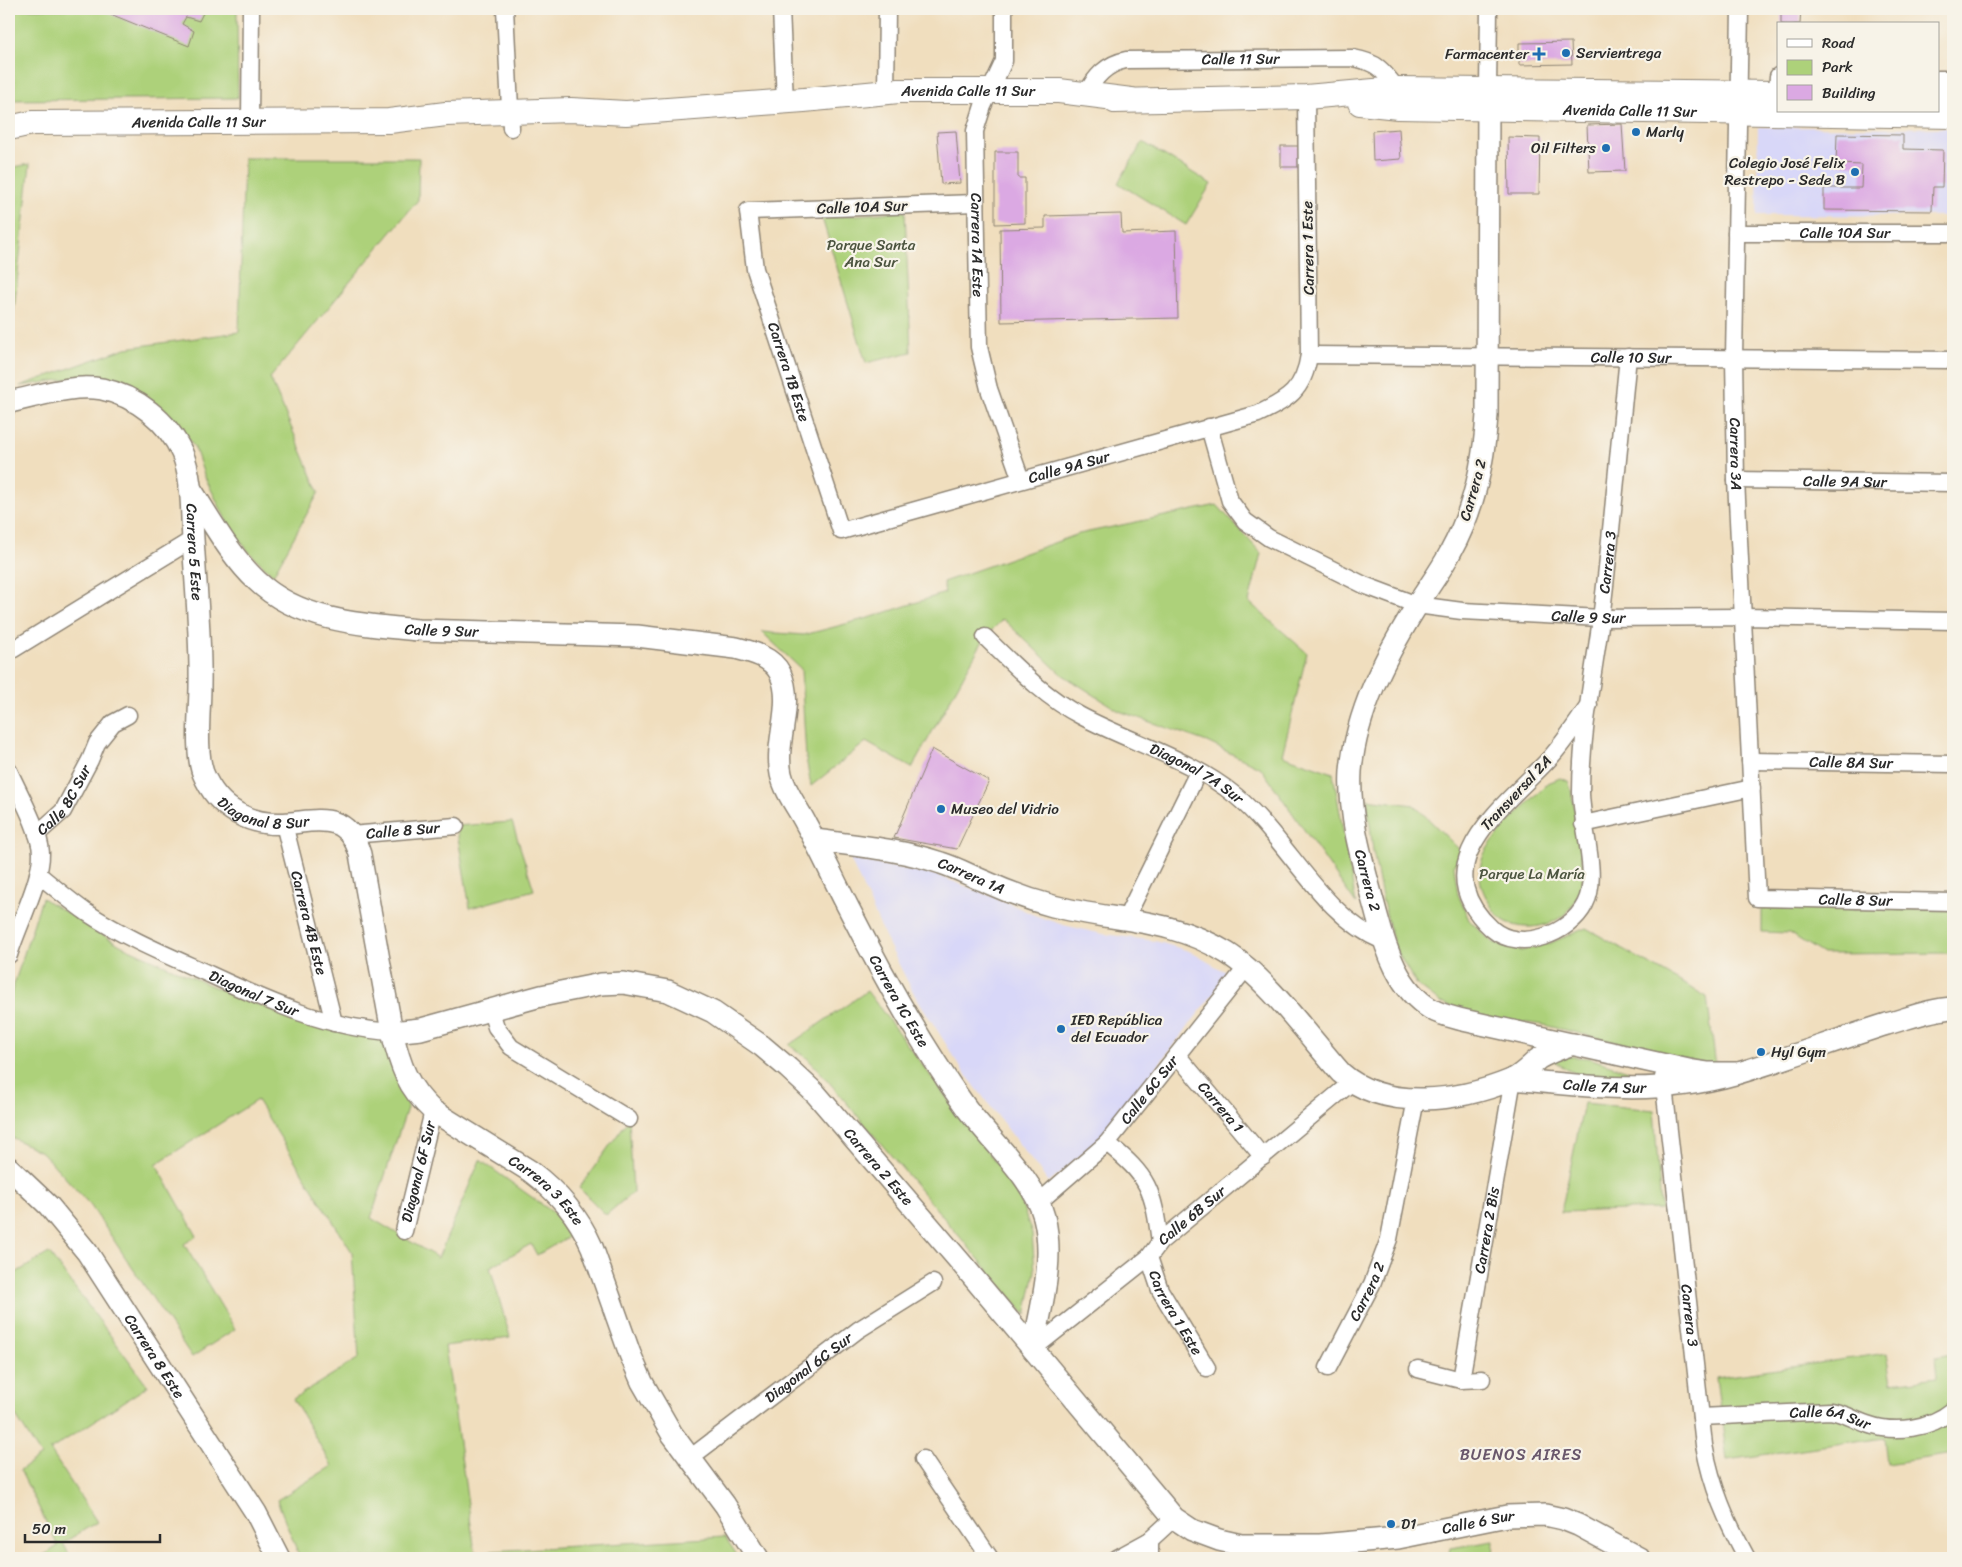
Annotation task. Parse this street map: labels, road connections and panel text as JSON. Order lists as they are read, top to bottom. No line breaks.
{"streets":{"main road":["Avenida Calle 11 Sur"],"street":["Calle 11 Sur","Calle 10A Sur","Carrera 1A Este","Carrera 1 Este","Calle 10 Sur","Carrera 1B Este","Carrera 3A","Calle 9A Sur","Carrera 2","Carrera 5 Este","Carrera 3","Calle 9 Sur","Calle 8A Sur","Diagonal 7A Sur","Transversal 2A","Calle 8C Sur","Diagonal 8 Sur","Calle 8 Sur","Carrera 1A","Carrera 4B Este","Diagonal 7 Sur","Carrera 1C Este","Calle 7A Sur","Calle 6C Sur","Carrera 1","Carrera 2 Este","Diagonal 6F Sur","Carrera 3 Este","Calle 6B Sur","Carrera 2 Bis","Carrera 8 Este","Diagonal 6C Sur","Calle 6A Sur","Calle 6 Sur"]},"crossings":[["Calle 11 Sur","Avenida Calle 11 Sur"],["Avenida Calle 11 Sur","Carrera 1A Este"],["Avenida Calle 11 Sur","Carrera 1 Este"],["Avenida Calle 11 Sur","Carrera 3A"],["Avenida Calle 11 Sur","Carrera 2"],["Calle 10A Sur","Carrera 1A Este"],["Calle 10A Sur","Carrera 1B Este"],["Calle 10A Sur","Carrera 3A"],["Carrera 1A Este","Calle 9A Sur"],["Carrera 1 Este","Calle 10 Sur"],["Carrera 1 Este","Calle 9A Sur"],["Carrera 1 Este","Calle 6B Sur"],["Calle 10 Sur","Carrera 3A"],["Calle 10 Sur","Carrera 2"],["Calle 10 Sur","Carrera 3"],["Carrera 1B Este","Calle 9A Sur"],["Carrera 3A","Calle 9A Sur"],["Carrera 3A","Calle 9 Sur"],["Carrera 3A","Calle 8A Sur"],["Carrera 3A","Calle 8 Sur"],["Calle 9A Sur","Calle 9 Sur"],["Carrera 2","Calle 9 Sur"],["Carrera 2","Diagonal 7A Sur"],["Carrera 2","Calle 7A Sur"],["Carrera 5 Este","Calle 9 Sur"],["Carrera 5 Este","Diagonal 8 Sur"],["Carrera 3","Calle 9 Sur"],["Carrera 3","Transversal 2A"],["Carrera 3","Calle 7A Sur"],["Carrera 3","Calle 6A Sur"],["Calle 9 Sur","Carrera 1C Este"],["Diagonal 7A Sur","Calle 7A Sur"],["Calle 8C Sur","Diagonal 7 Sur"],["Diagonal 8 Sur","Calle 8 Sur"],["Diagonal 8 Sur","Carrera 4B Este"],["Diagonal 8 Sur","Carrera 3 Este"],["Calle 8 Sur","Carrera 3 Este"],["Carrera 1A","Carrera 1C Este"],["Carrera 1A","Calle 6C Sur"],["Carrera 1A","Calle 6B Sur"],["Carrera 4B Este","Diagonal 7 Sur"],["Diagonal 7 Sur","Carrera 2 Este"],["Diagonal 7 Sur","Carrera 3 Este"],["Carrera 1C Este","Calle 6C Sur"],["Carrera 1C Este","Carrera 2 Este"],["Carrera 1C Este","Calle 6B Sur"],["Calle 6C Sur","Carrera 1"],["Carrera 1","Calle 6B Sur"],["Carrera 2 Este","Calle 6B Sur"],["Carrera 2 Este","Calle 6 Sur"],["Diagonal 6F Sur","Carrera 3 Este"],["Carrera 3 Este","Diagonal 6C Sur"]],"districts":["BUENOS AIRES"],"parks":["Parque Santa Ana Sur","Parque La María"],"places":{"other":["Servientrega","Marly","Oil Filters","Colegio José Felix Restrepo - Sede B","Museo del Vidrio","IED República del Ecuador","Hyl Gym","D1"],"health":["Farmacenter"]},"legend":["Road","Park","Building"],"scale_bar":"50 m"}
